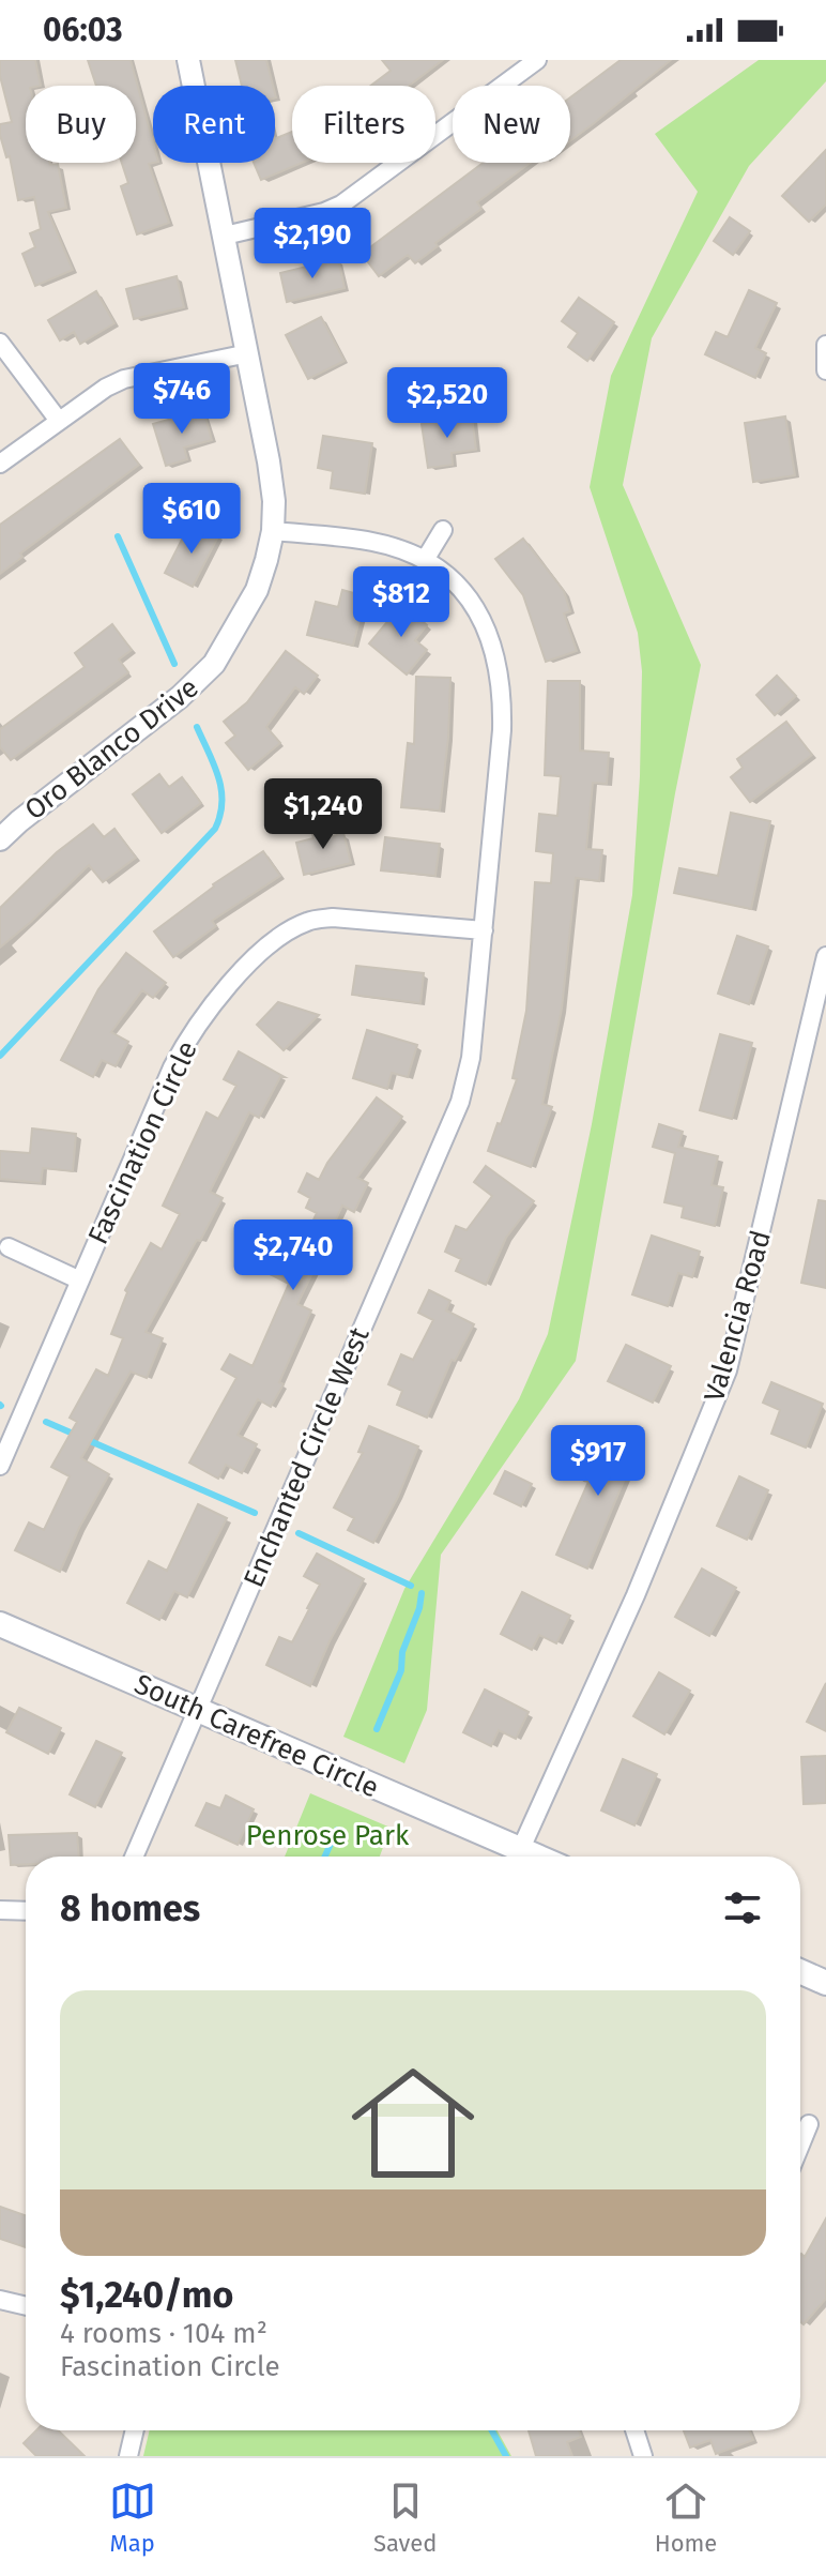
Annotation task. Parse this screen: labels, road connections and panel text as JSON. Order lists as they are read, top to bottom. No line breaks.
{"streets":{"main road":["South Carefree Circle"],"street":["Oro Blanco Drive","Fascination Circle","Valencia Road","Enchanted Circle West"]},"crossings":[["Oro Blanco Drive","Enchanted Circle West"],["Fascination Circle","Enchanted Circle West"],["Enchanted Circle West","South Carefree Circle"]],"parks":["Penrose Park"],"page":{"status":"06:03","chip":["Buy","Rent","Filters","New"],"price":["$2,190","$746","$2,520","$610","$812","$1,240","$2,740","$917"],"heading":"8 homes","list":[{"name":"$1,240/mo","note":"4 rooms · 104 m² · Fascination Circle"}],"tabs":["Map","Saved","Home"]}}
